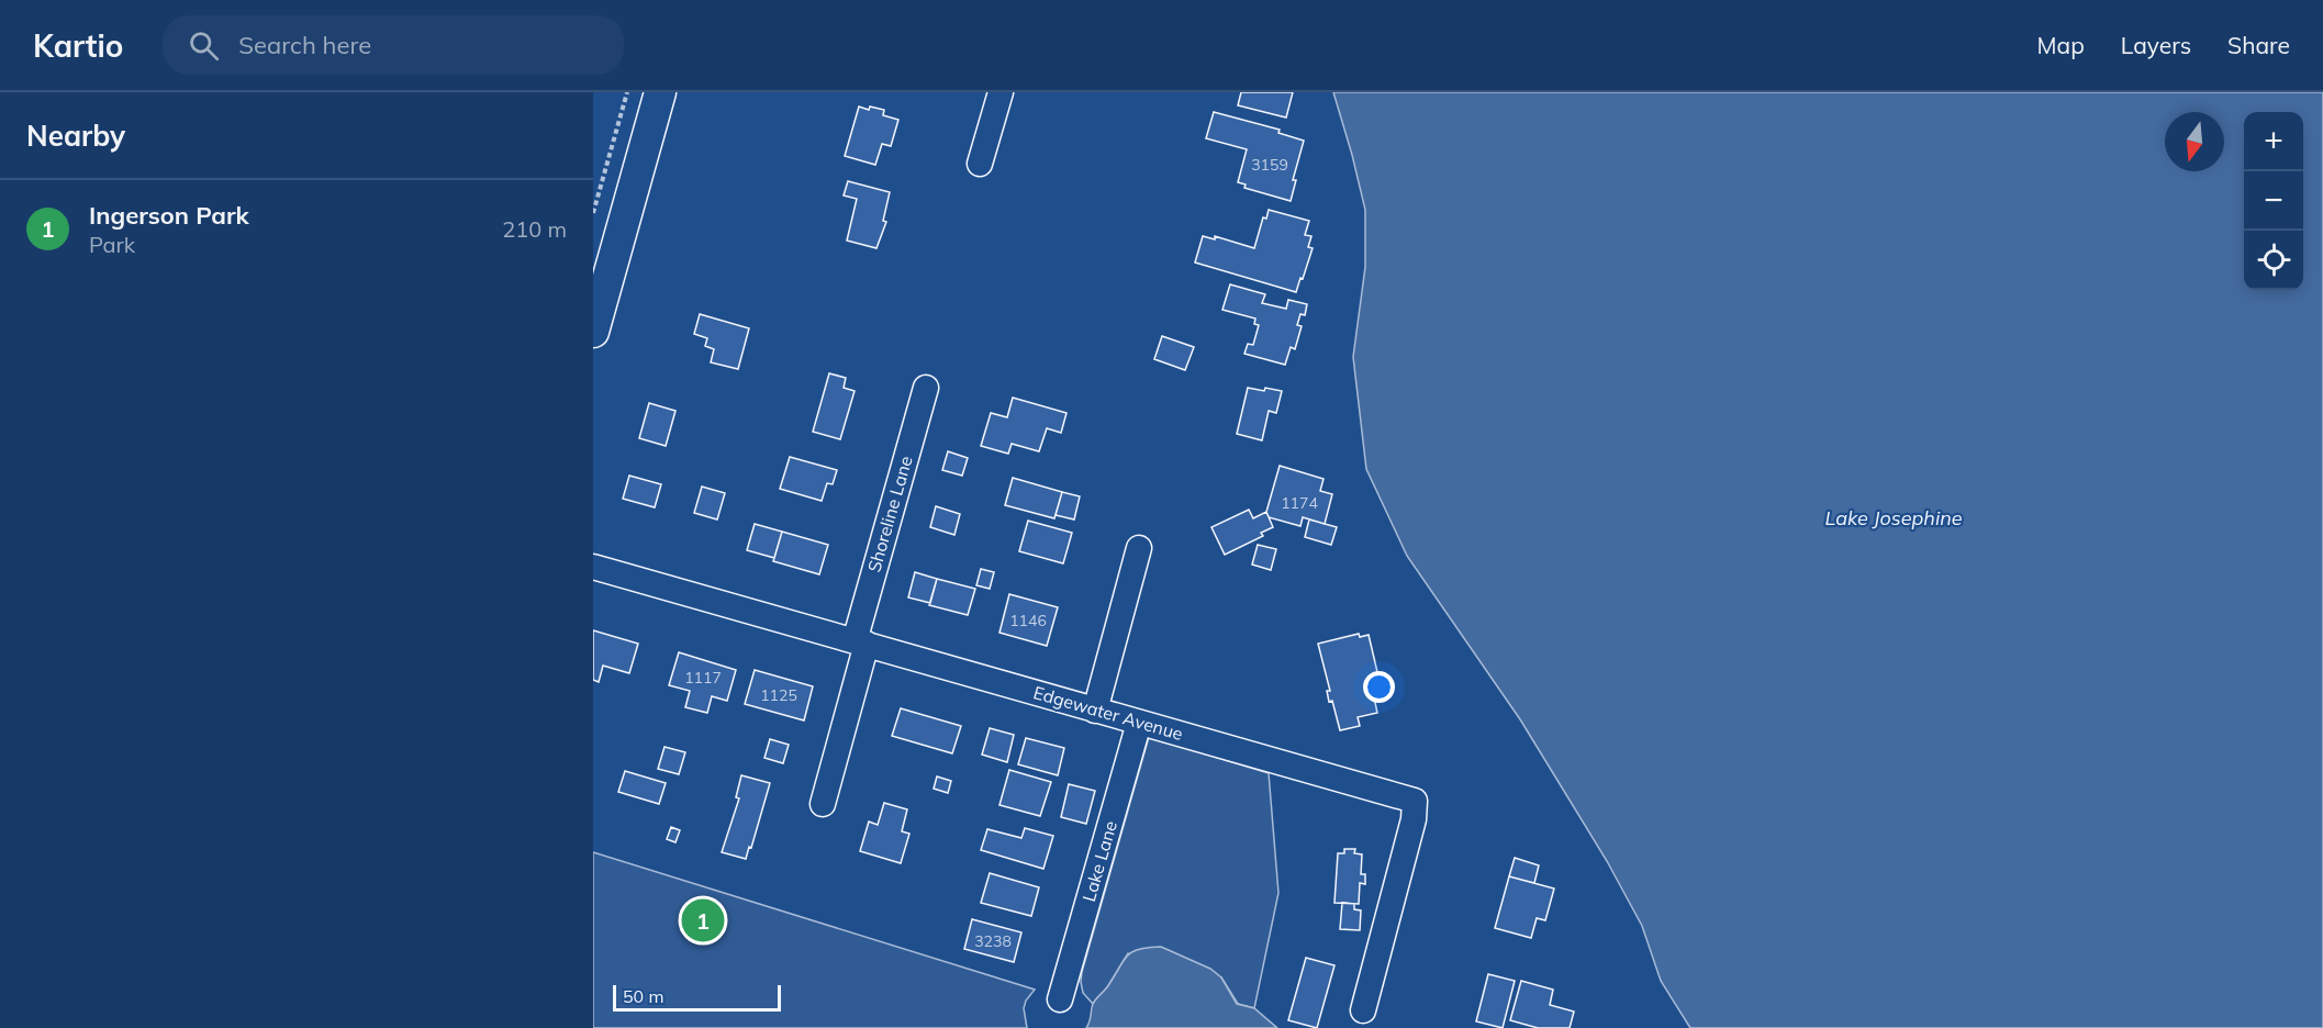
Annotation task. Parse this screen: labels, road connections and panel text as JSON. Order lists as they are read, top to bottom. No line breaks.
{"streets":{"street":["Shoreline Lane","Edgewater Avenue","Lake Lane"]},"crossings":[["Shoreline Lane","Edgewater Avenue"],["Edgewater Avenue","Lake Lane"]],"water":["Lake Josephine"],"house_numbers":["3159","1174","1146","1117","1125","3238"],"scale_bar":"50 m","north":"bottom","page":{"header":"Kartio","search":"Search here","nav":["Map","Layers","Share"],"heading":"Nearby","map_buttons":["+","−"],"list":[{"mark":"1","name":"Ingerson Park","note":"Park","value":"210 m"}],"pins":"1","scale":"50 m"}}
